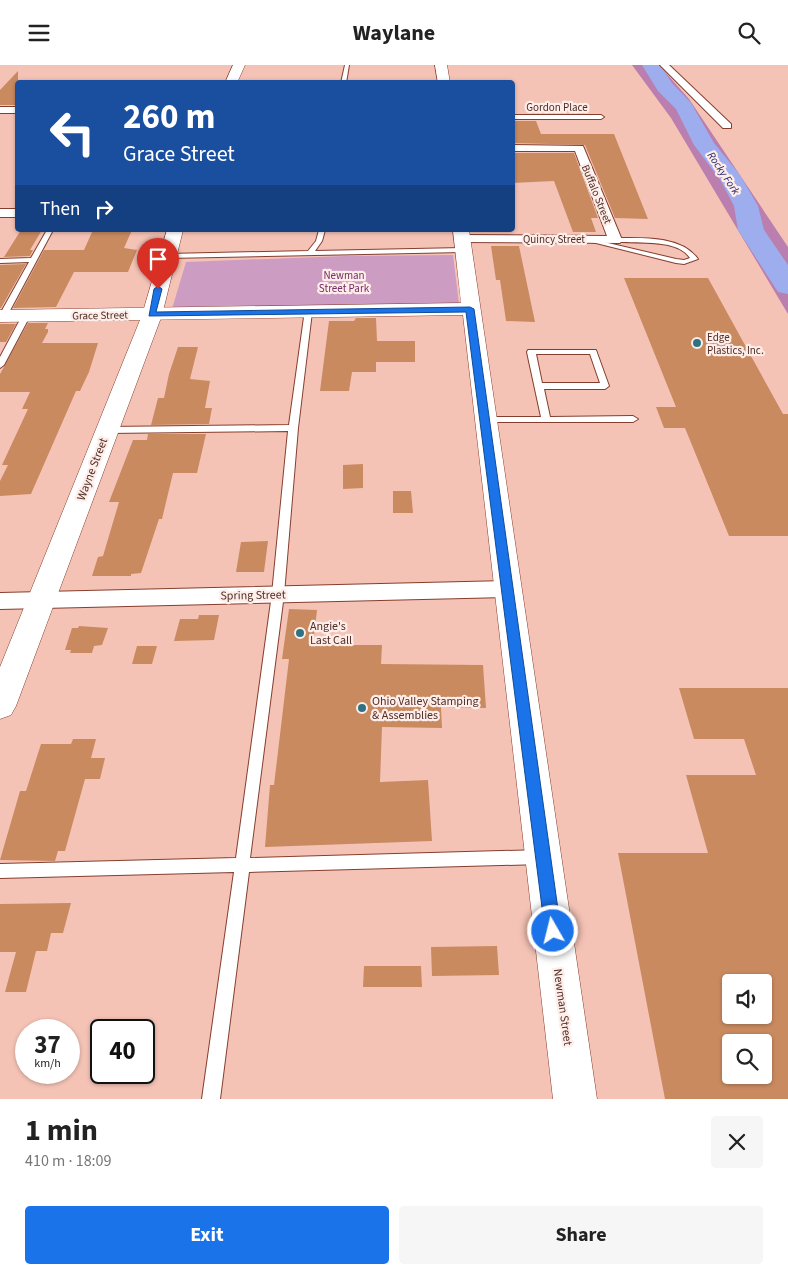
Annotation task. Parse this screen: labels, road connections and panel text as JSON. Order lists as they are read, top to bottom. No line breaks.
{"streets":{"street":["Buffalo Street","Quincy Street","Grace Street","Wayne Street","Spring Street","Newman Street"],"lane":["Gordon Place"]},"crossings":[["Buffalo Street","Quincy Street"],["Quincy Street","Newman Street"],["Grace Street","Wayne Street"],["Grace Street","Newman Street"],["Wayne Street","Spring Street"],["Spring Street","Newman Street"]],"water":["Rocky Fork"],"parks":["Newman Street Park"],"places":["Edge Plastics, Inc.","Angie's Last Call","Ohio Valley Stamping & Assemblies"],"page":{"header":"Waylane","turn":["260 m","Grace Street"],"then":"Then","speed":"37 km/h","limit":"40","heading":["1 min","410 m · 18:09"],"buttons":["Exit","Share"]}}
